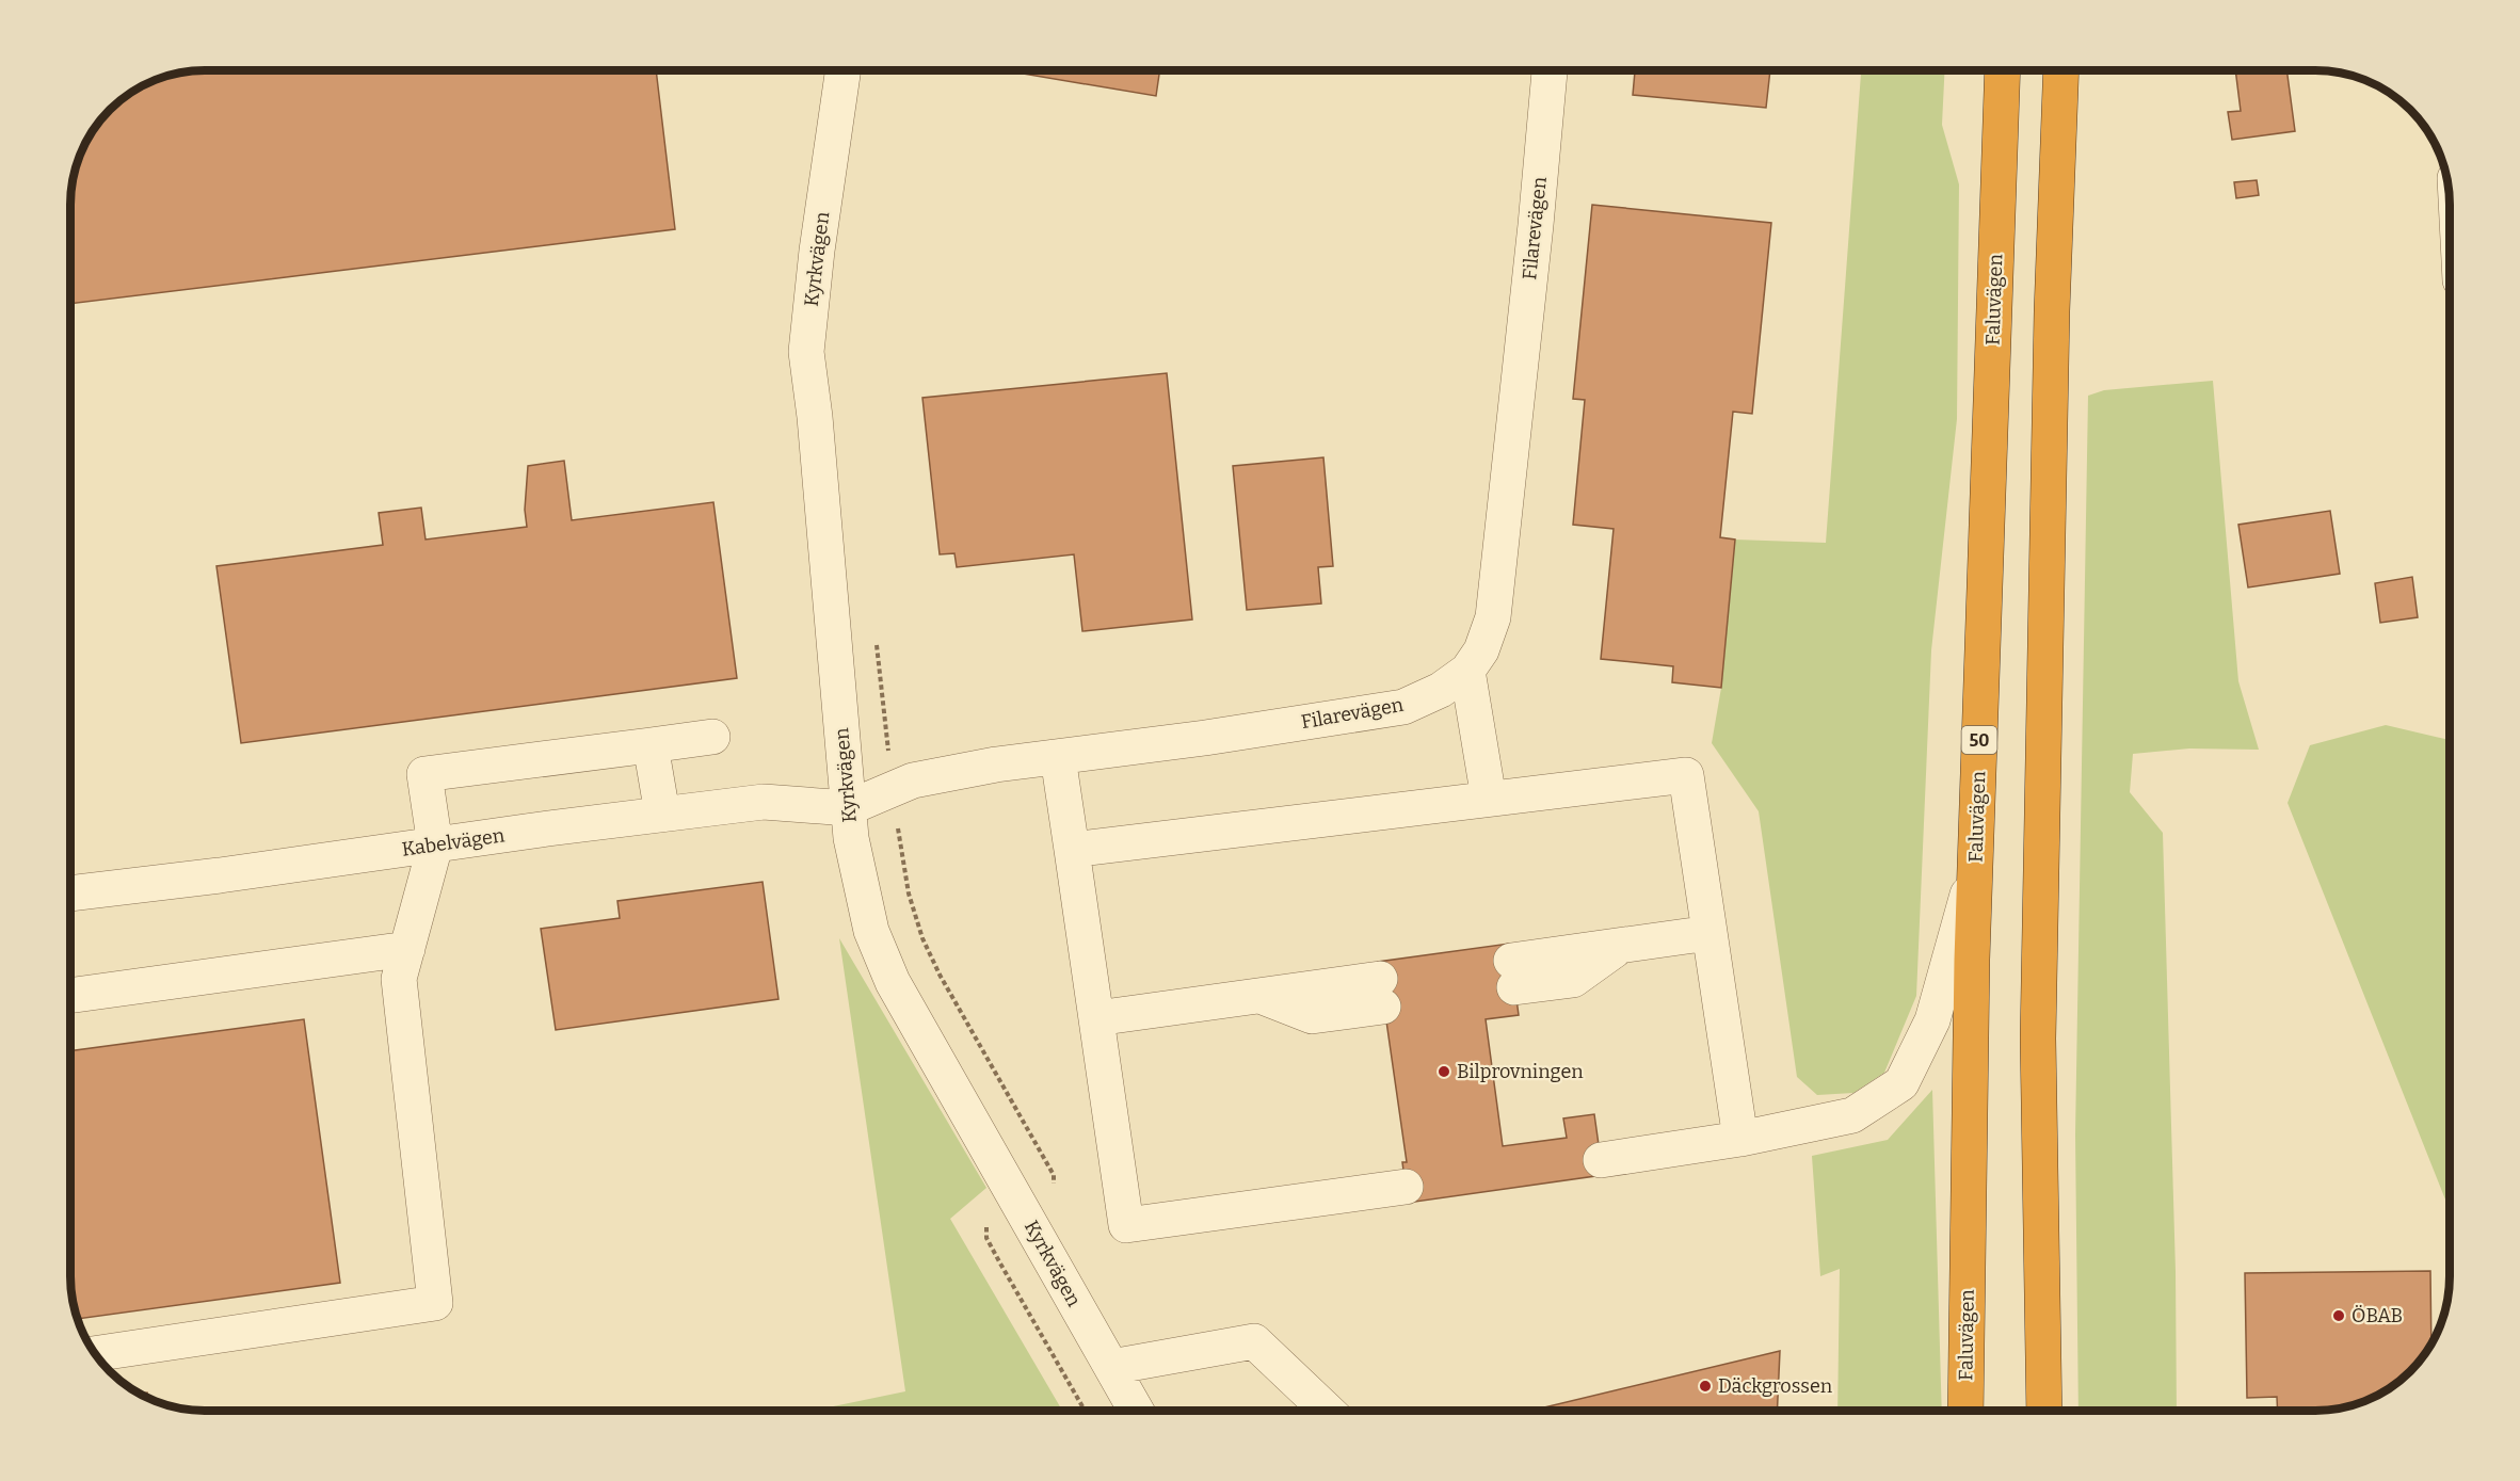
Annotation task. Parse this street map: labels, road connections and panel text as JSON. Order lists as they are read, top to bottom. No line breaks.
{"streets":{"highway":["Faluvägen","50"],"street":["Filarevägen","Kyrkvägen","Kabelvägen"]},"crossings":[["Filarevägen","Kyrkvägen"],["Filarevägen","Kabelvägen"],["Kyrkvägen","Kabelvägen"]],"places":["Bilprovningen","ÖBAB","Däckgrossen"]}
